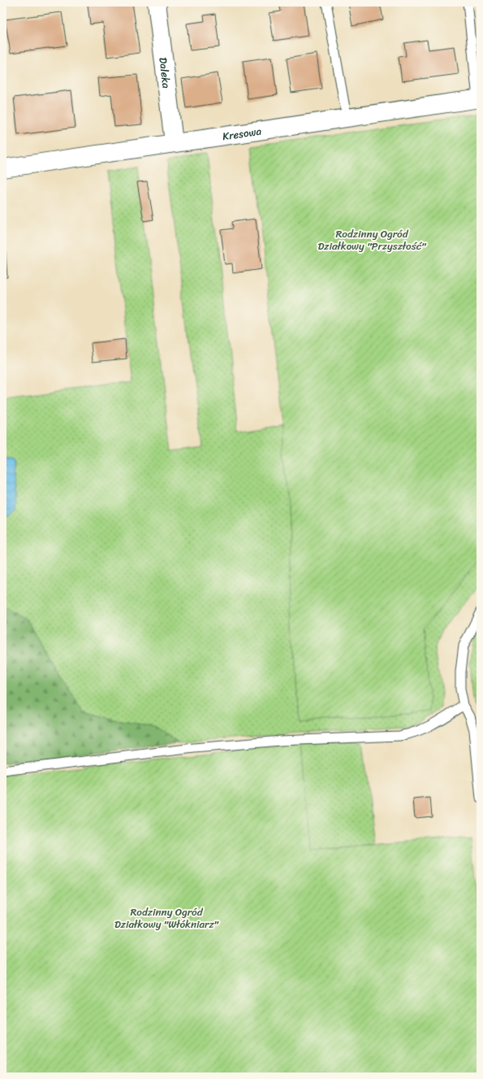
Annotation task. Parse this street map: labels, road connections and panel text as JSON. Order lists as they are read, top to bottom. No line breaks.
{"streets":{"street":["Daleka","Kresowa"]},"crossings":[["Daleka","Kresowa"]],"parks":["Rodzinny Ogród Działkowy \"Przyszłość\"","Rodzinny Ogród Działkowy \"Włókniarz\""]}
